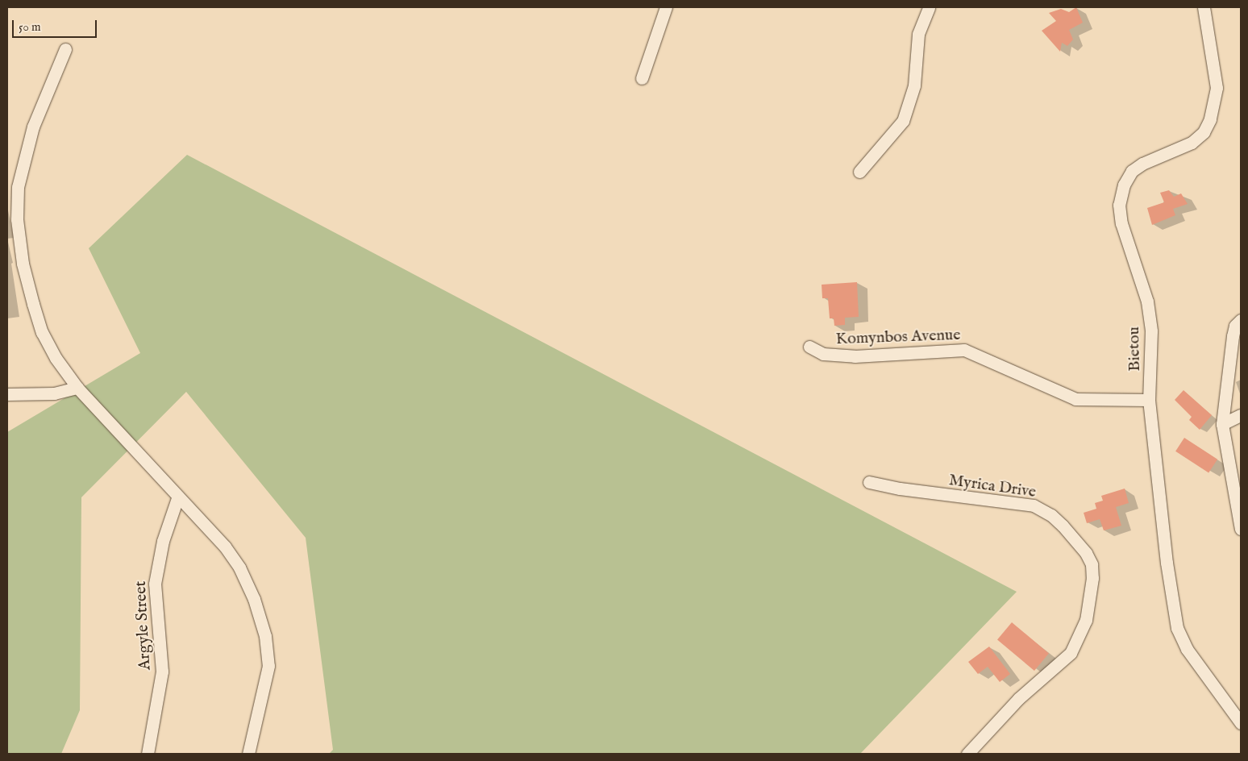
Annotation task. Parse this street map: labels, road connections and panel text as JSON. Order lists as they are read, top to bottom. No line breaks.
{"streets":{"street":["Komynbos Avenue","Bietou","Myrica Drive","Argyle Street"]},"crossings":[["Komynbos Avenue","Bietou"]],"scale_bar":"50 m"}
